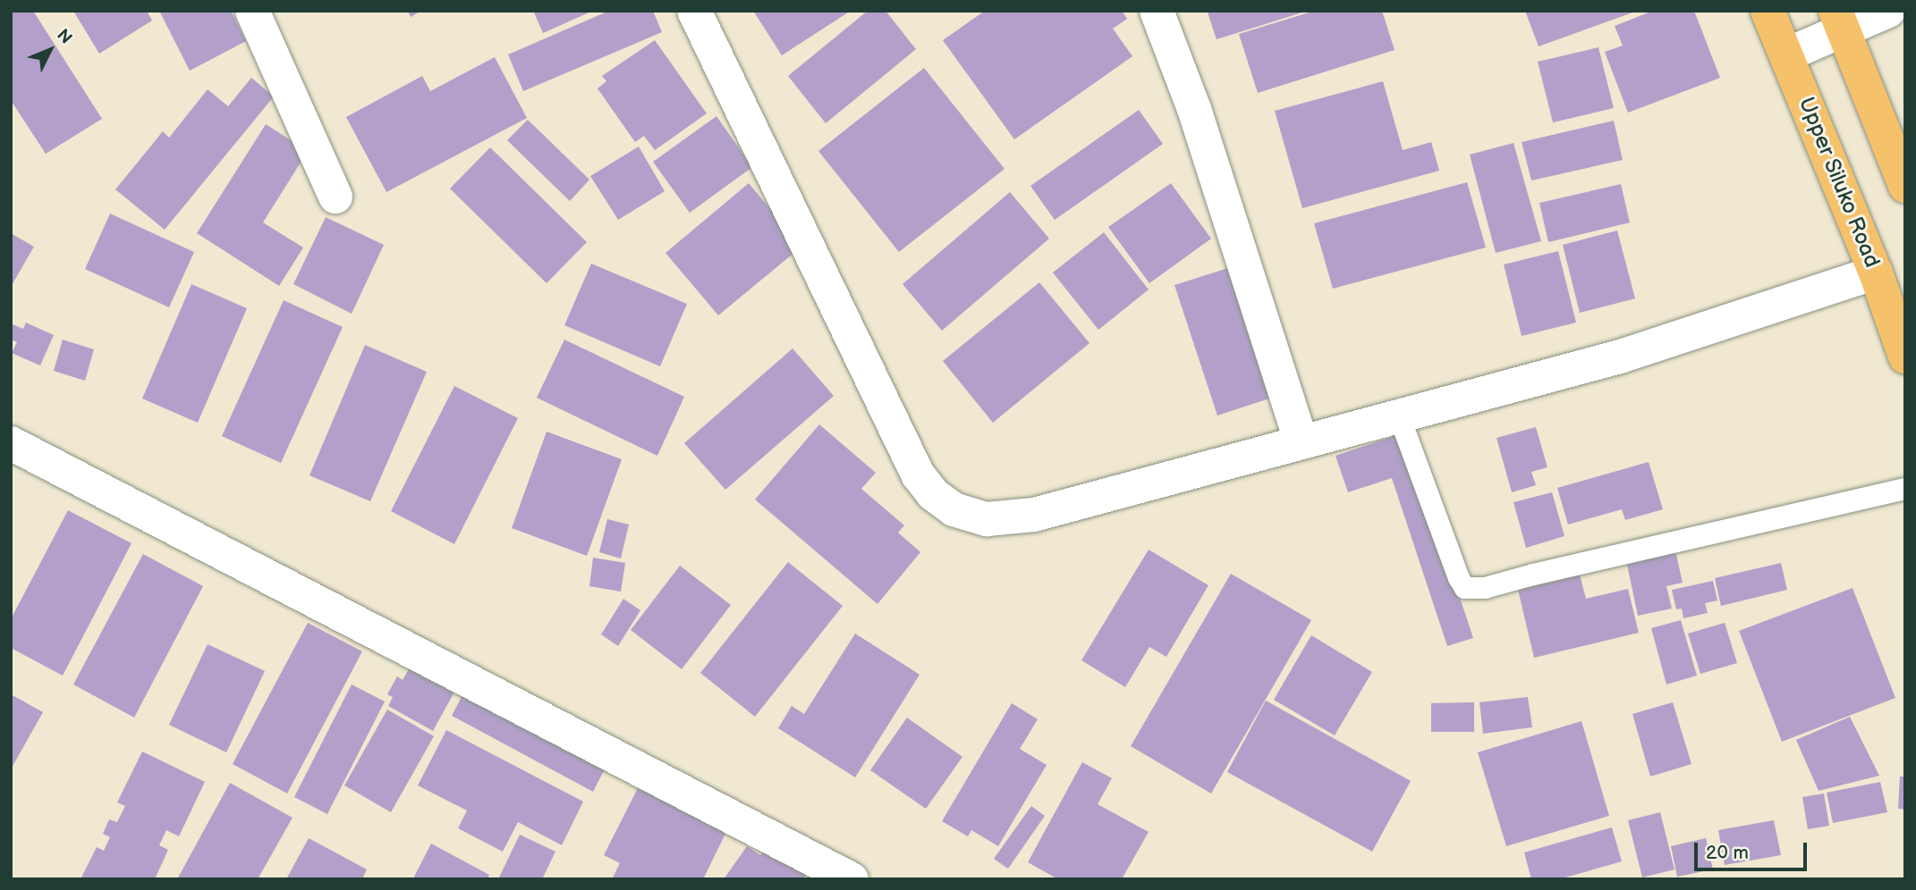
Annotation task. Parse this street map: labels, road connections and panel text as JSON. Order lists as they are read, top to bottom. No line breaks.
{"streets":{"main road":["Upper Siluko Road"]},"scale_bar":"20 m","north":"top right"}
